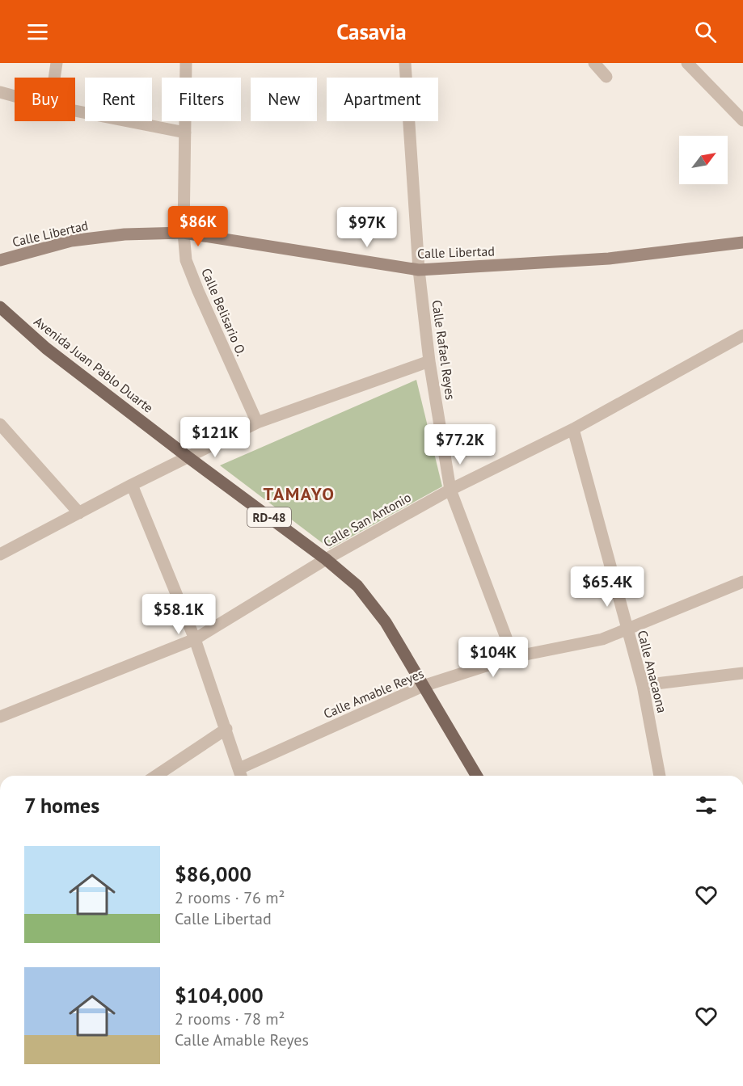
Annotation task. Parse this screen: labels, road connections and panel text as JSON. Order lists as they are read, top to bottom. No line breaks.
{"streets":{"main road":["Avenida Juan Pablo Duarte","RD-48"],"street":["Calle Libertad","Calle Belisario O.","Calle Rafael Reyes","Calle San Antonio","Calle Anacaona","Calle Amable Reyes"]},"crossings":[["Calle Libertad","Calle Belisario O."],["Calle Libertad","Calle Rafael Reyes"],["Calle Rafael Reyes","Calle San Antonio"],["Calle Rafael Reyes","Calle Amable Reyes"],["Avenida Juan Pablo Duarte","Calle San Antonio"],["Avenida Juan Pablo Duarte","Calle Amable Reyes"],["Calle San Antonio","Calle Anacaona"],["Calle Anacaona","Calle Amable Reyes"]],"districts":["TAMAYO"],"north":"top right","page":{"header":"Casavia","chip":["Buy","Rent","Filters","New","Apartment"],"price":["$86K","$97K","$121K","$77.2K","$65.4K","$58.1K","$104K"],"heading":"7 homes","list":[{"name":"$86,000","note":"2 rooms · 76 m² · Calle Libertad"},{"name":"$104,000","note":"2 rooms · 78 m² · Calle Amable Reyes"}]}}
